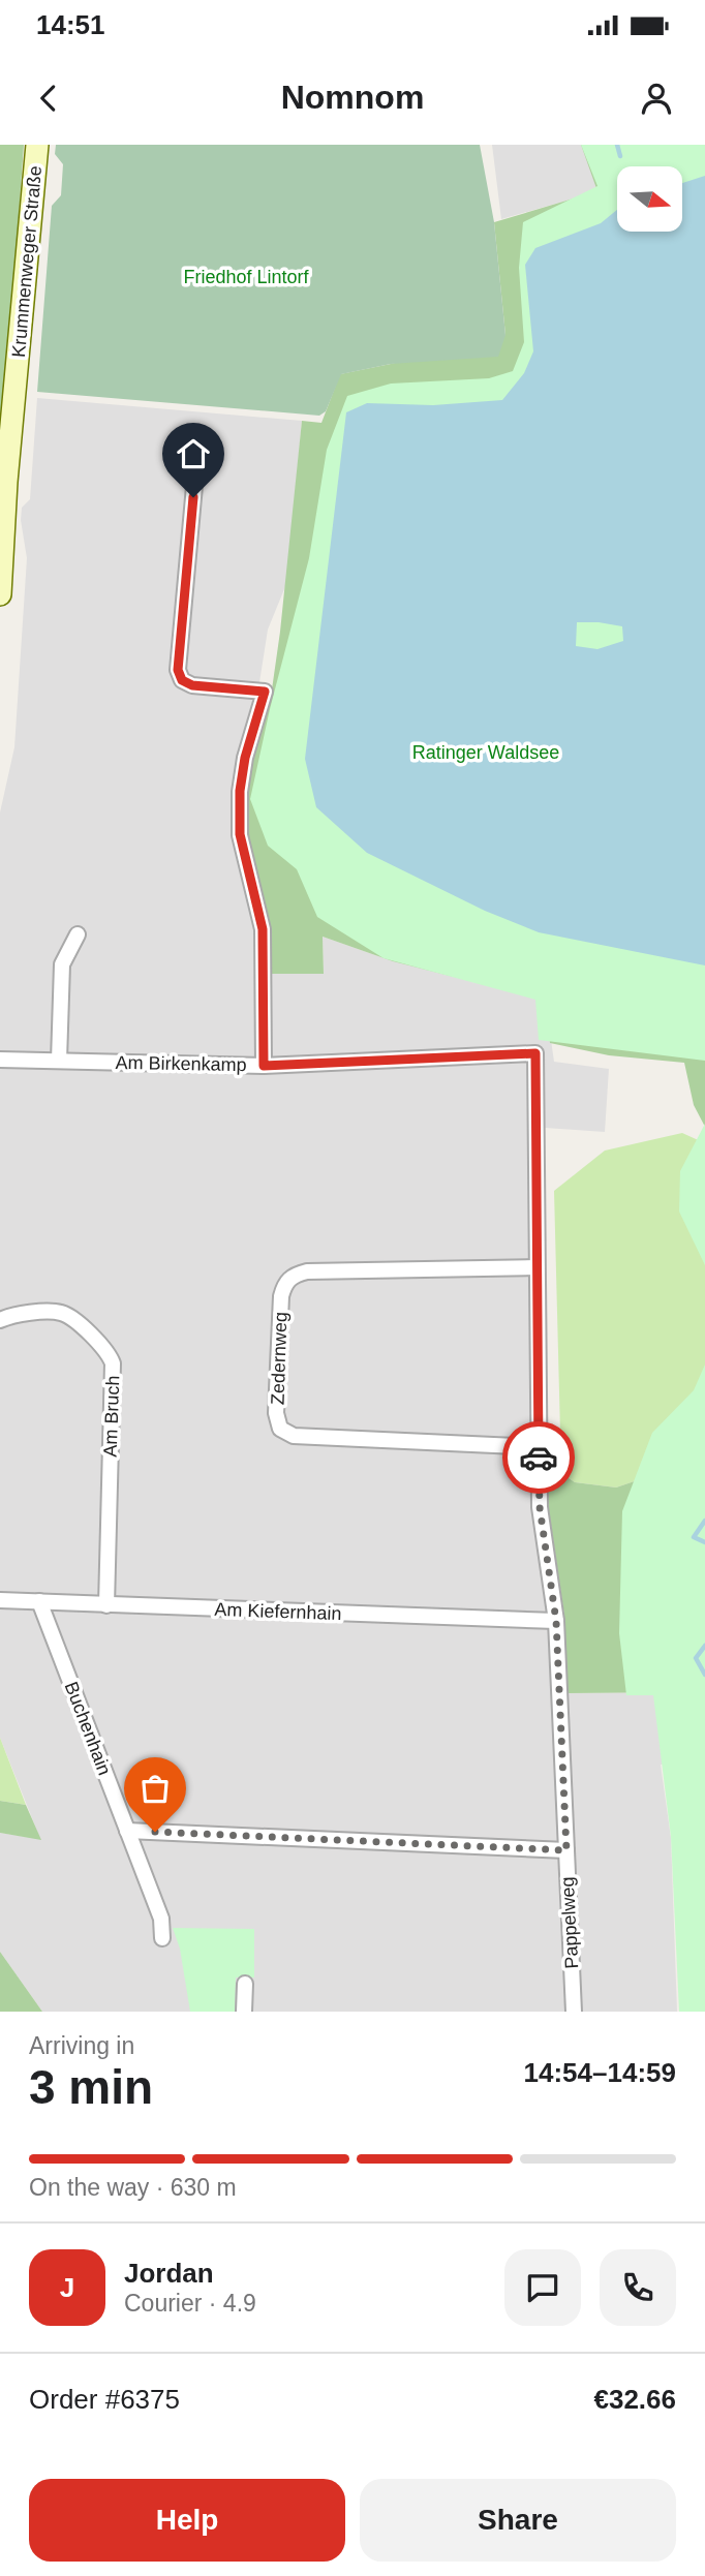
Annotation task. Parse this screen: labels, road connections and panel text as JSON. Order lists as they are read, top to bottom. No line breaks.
{"streets":{"main road":["Krummenweger Straße"],"street":["Am Birkenkamp","Zedernweg","Am Bruch","Am Kiefernhain","Buchenhain","Pappelweg"]},"crossings":[["Am Birkenkamp","Pappelweg"],["Zedernweg","Pappelweg"],["Am Bruch","Am Kiefernhain"],["Am Kiefernhain","Buchenhain"],["Am Kiefernhain","Pappelweg"]],"parks":["Friedhof Lintorf","Ratinger Waldsee"],"north":"right","page":{"status":"14:51","header":"Nomnom","heading":["3 min","Arriving in","14:54–14:59"],"panel":["Jordan","Courier · 4.9","Order #6375","€32.66"],"bar":"On the way · 630 m","round":"J","buttons":["Help","Share"]}}
